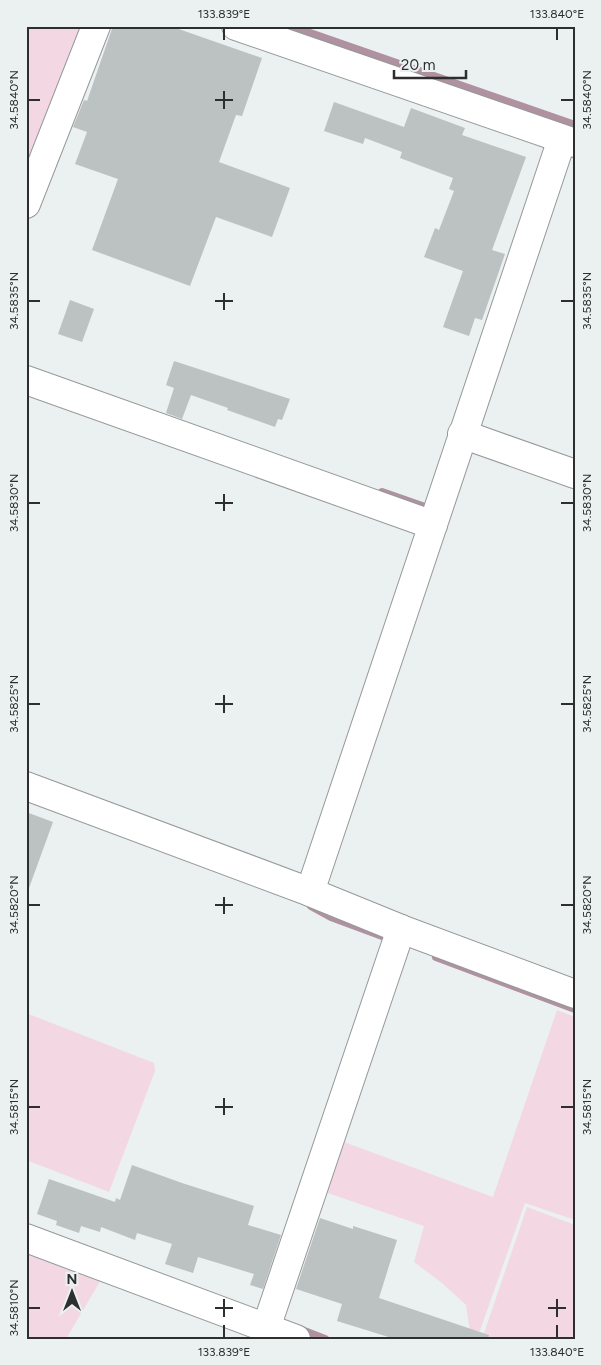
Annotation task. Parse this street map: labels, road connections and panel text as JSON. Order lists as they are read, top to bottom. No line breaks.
{"scale_bar":"20 m","north":"top","coordinates":["133.839°E","133.840°E","34.5840°N","34.5835°N","34.5830°N","34.5825°N","34.5820°N","34.5815°N","34.5810°N"]}
